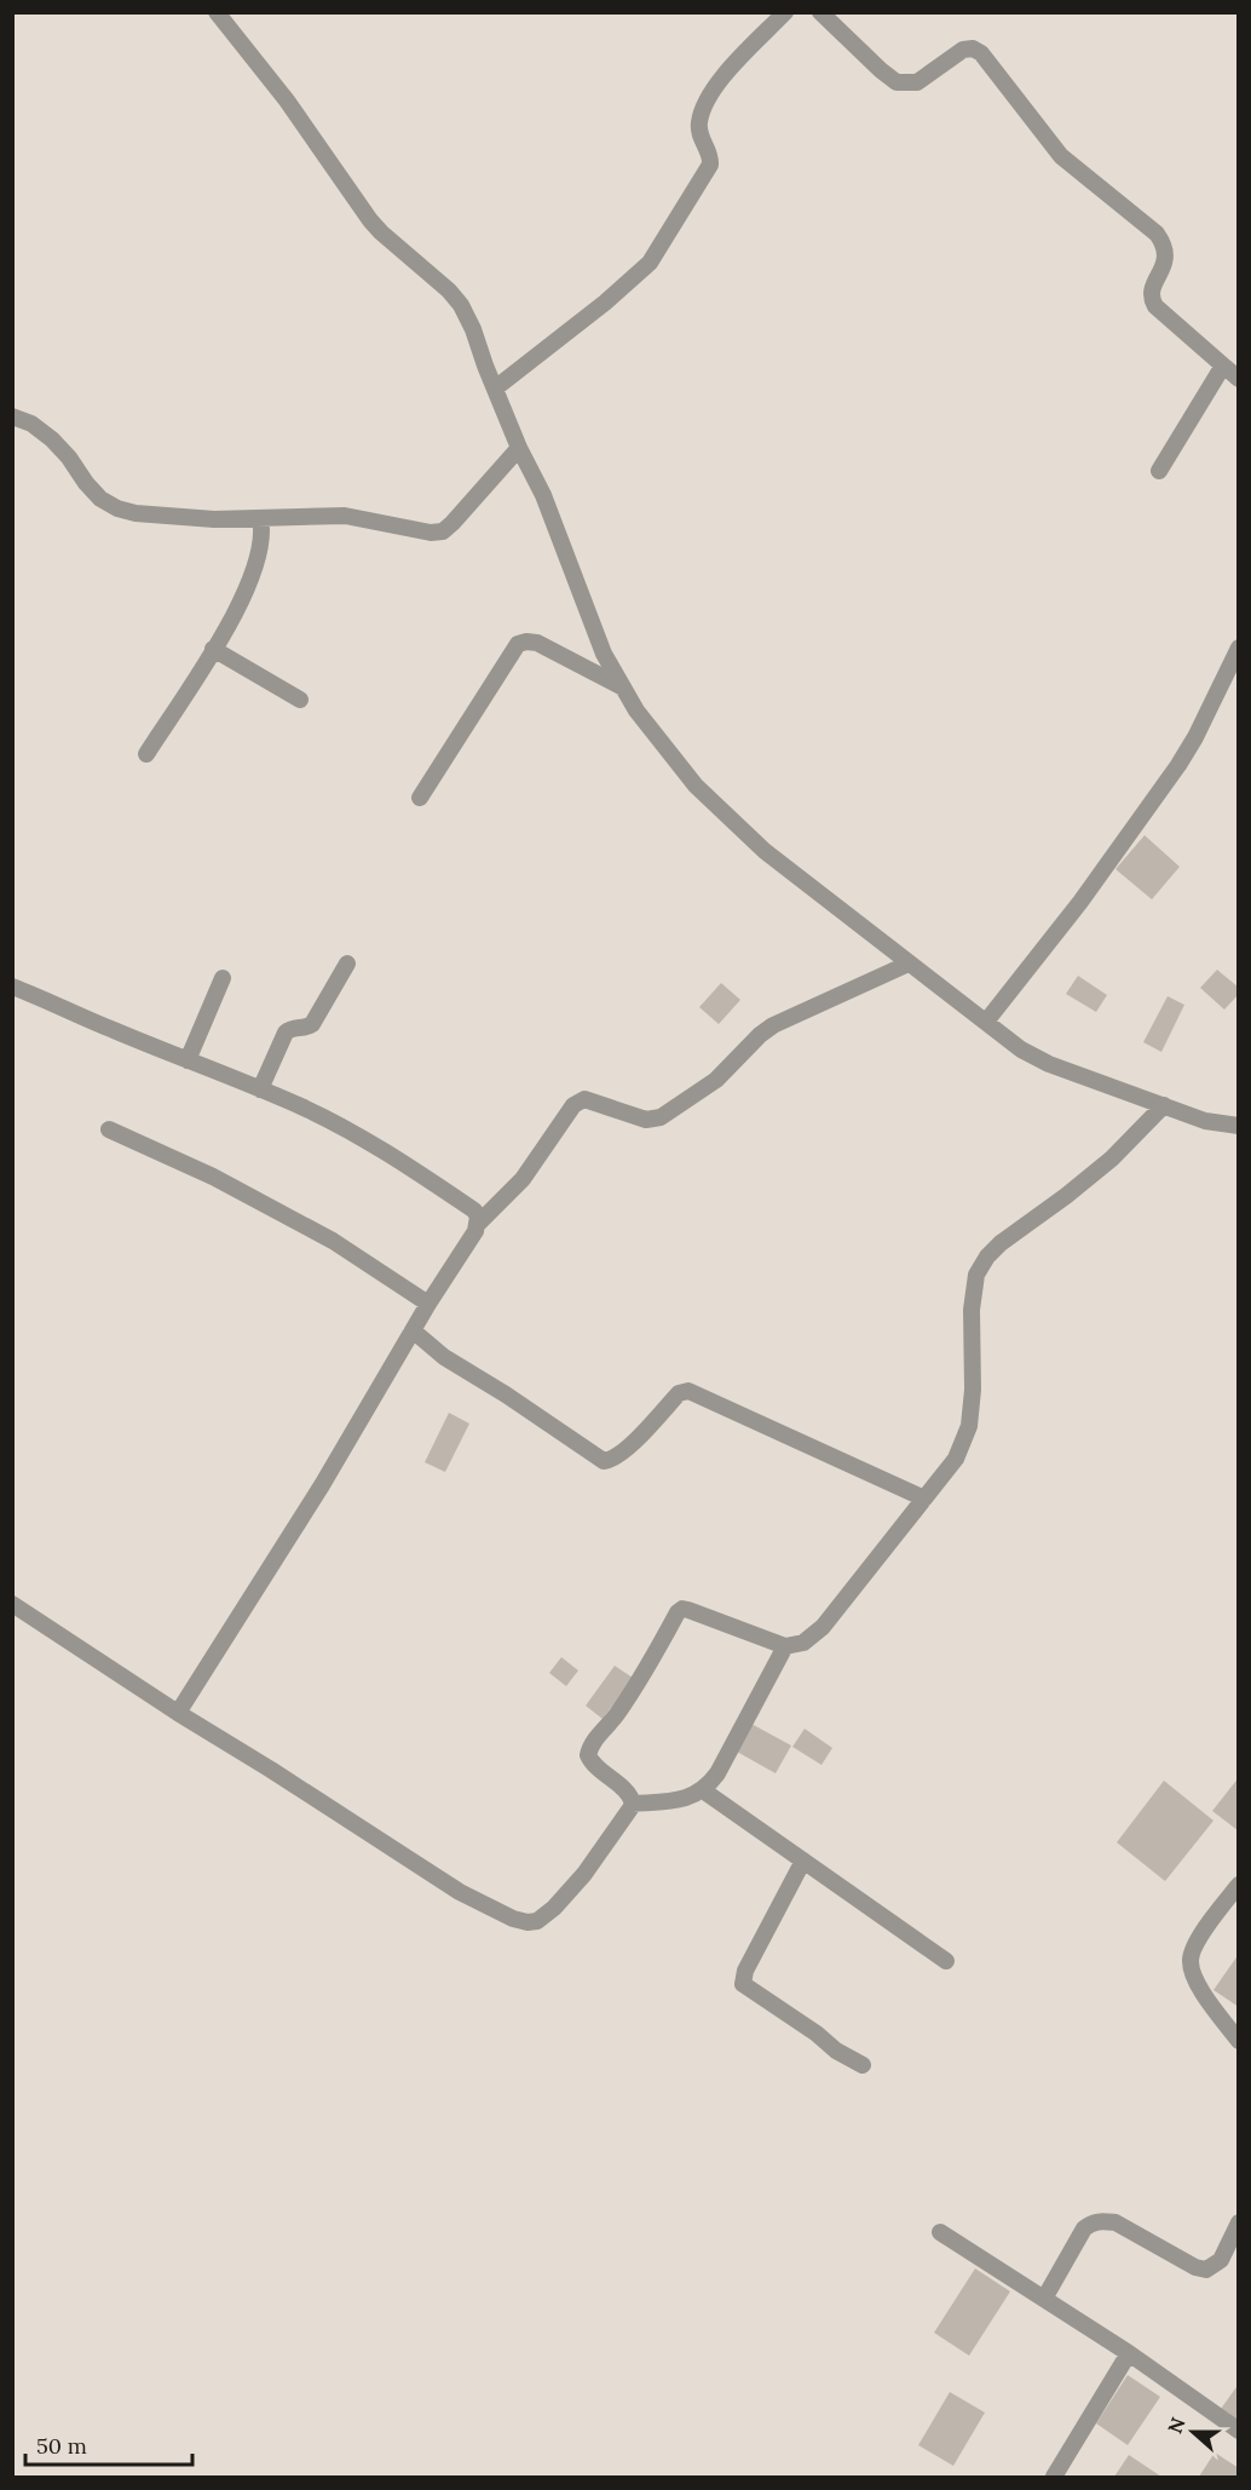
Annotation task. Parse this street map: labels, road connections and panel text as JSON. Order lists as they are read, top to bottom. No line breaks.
{"scale_bar":"50 m","north":"left"}
